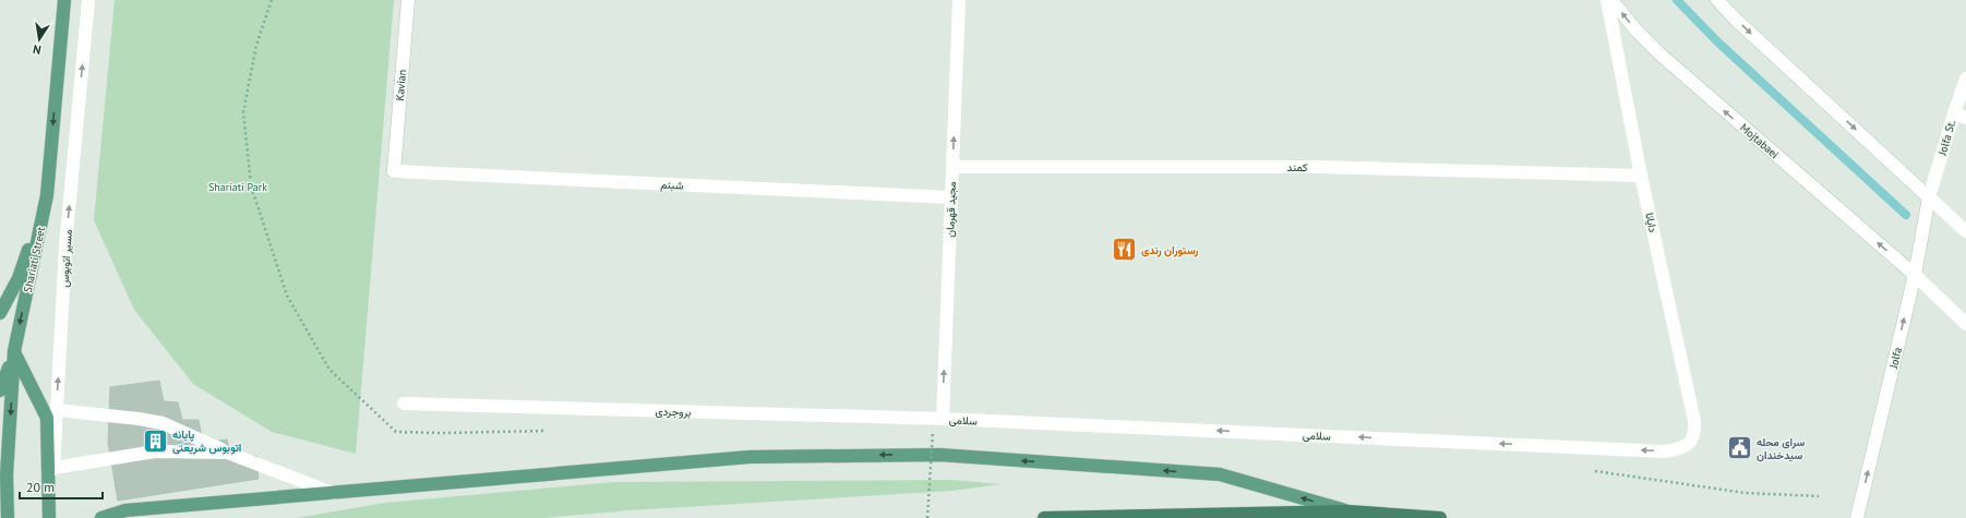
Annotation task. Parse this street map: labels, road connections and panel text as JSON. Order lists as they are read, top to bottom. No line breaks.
{"streets":{"main road":["Shariati Street"],"street":["Kavian","Jolfa St.","Mojtabaei","کمند","شبنم","مجید قهرمان","دایانا","مسیر اتوبوس","Jolfa","بروجردی","سلامی"]},"crossings":[["Kavian","شبنم"],["Jolfa St.","Jolfa"],["Mojtabaei","Jolfa"],["کمند","مجید قهرمان"],["کمند","دایانا"],["شبنم","مجید قهرمان"],["مجید قهرمان","بروجردی"],["مجید قهرمان","سلامی"],["دایانا","سلامی"],["بروجردی","سلامی"]],"one_way":["مجید قهرمان","مسیر اتوبوس","Jolfa","سلامی"],"parks":["Shariati Park"],"places":{"restaurant":["رستوران رندی"],"building":["پایانه اتوبوس شریعتی"],"public building":["سرای محله سیدخندان"]},"scale_bar":"20 m","north":"bottom"}
